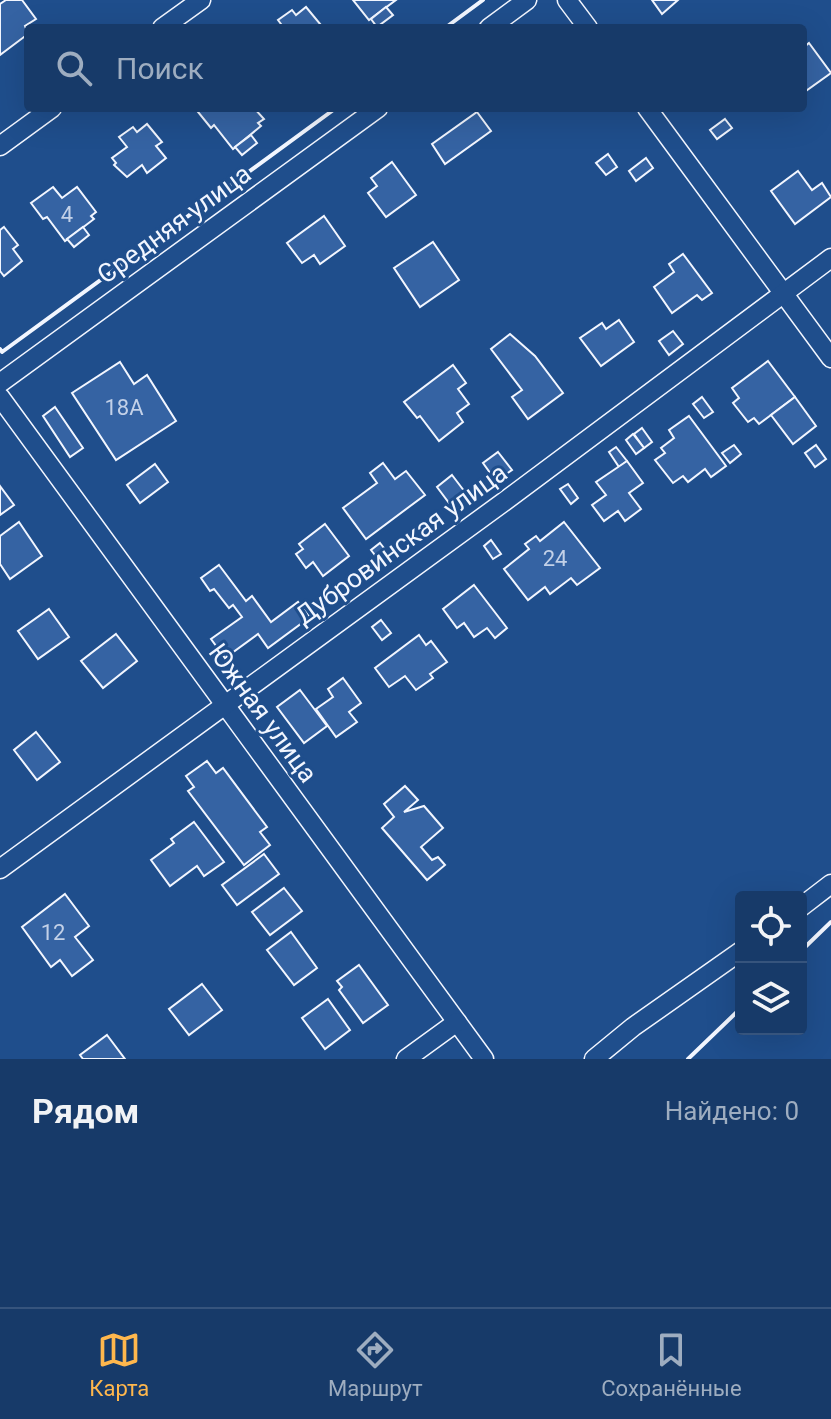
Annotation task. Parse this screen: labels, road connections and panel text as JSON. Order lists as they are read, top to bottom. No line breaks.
{"streets":{"street":["Средняя улица","Дубровинская улица","Южная улица"]},"crossings":[["Дубровинская улица","Южная улица"]],"house_numbers":["4","18А","24","12"],"page":{"search":"Поиск","heading":["Рядом","Найдено: 0"],"nav":["Карта","Маршрут","Сохранённые"]}}
